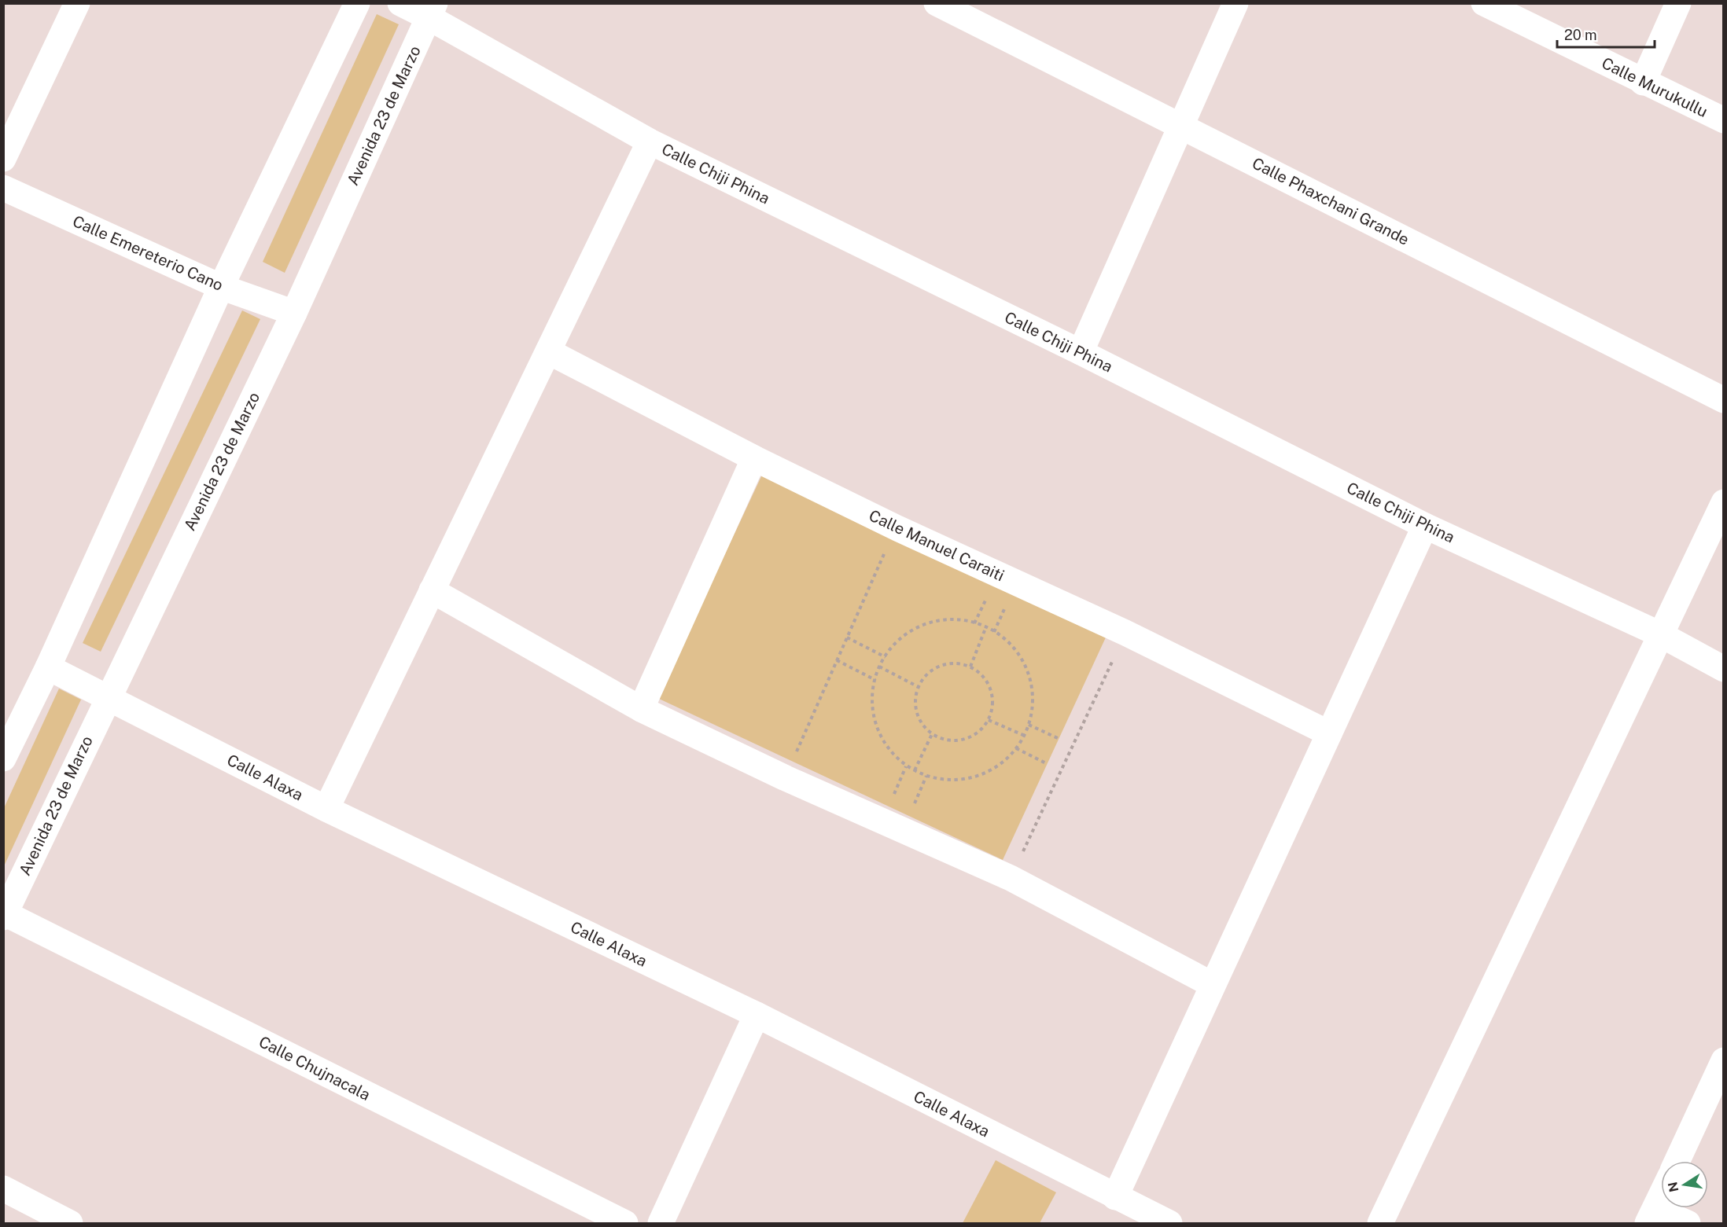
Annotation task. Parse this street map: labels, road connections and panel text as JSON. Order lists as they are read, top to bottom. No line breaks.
{"streets":{"street":["Calle Murukullu","Avenida 23 de Marzo","Calle Chiji Phina","Calle Phaxchani Grande","Calle Emereterio Cano","Calle Manuel Caraiti","Calle Alaxa","Calle Chujnacala"]},"crossings":[["Avenida 23 de Marzo","Calle Chiji Phina"],["Avenida 23 de Marzo","Calle Emereterio Cano"],["Avenida 23 de Marzo","Calle Alaxa"],["Avenida 23 de Marzo","Calle Chujnacala"]],"scale_bar":"20 m","north":"left"}
